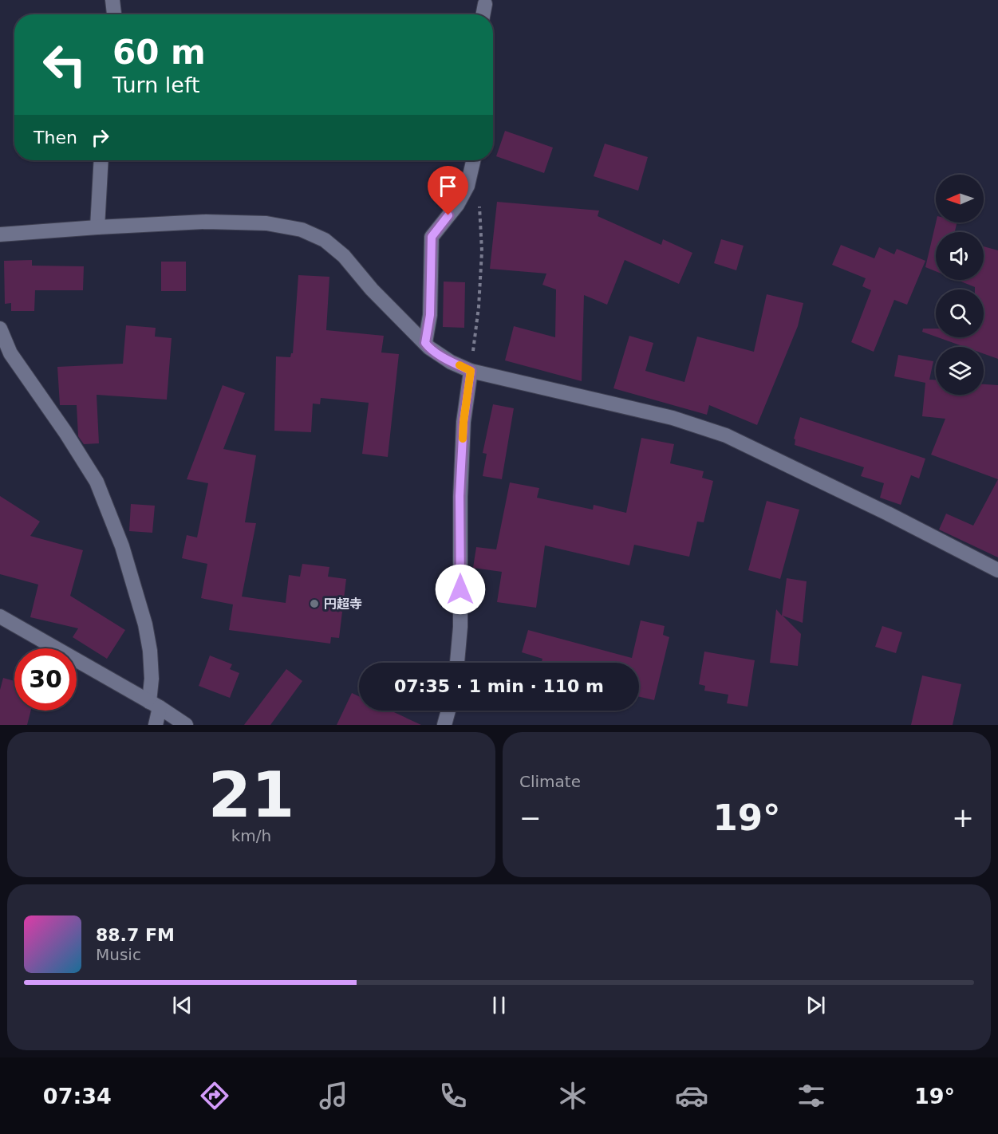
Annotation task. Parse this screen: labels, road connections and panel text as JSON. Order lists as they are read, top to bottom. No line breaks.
{"places":["円超寺"],"north":"left","page":{"turn":["60 m","Turn left"],"then":"Then","limit":"30","trip":"07:35 · 1 min · 110 m","tile":[["21","km/h"],"Climate"],"heat":["−","19°","+"],"song":["88.7 FM","Music"],"tabs":["07:34","19°"]}}
